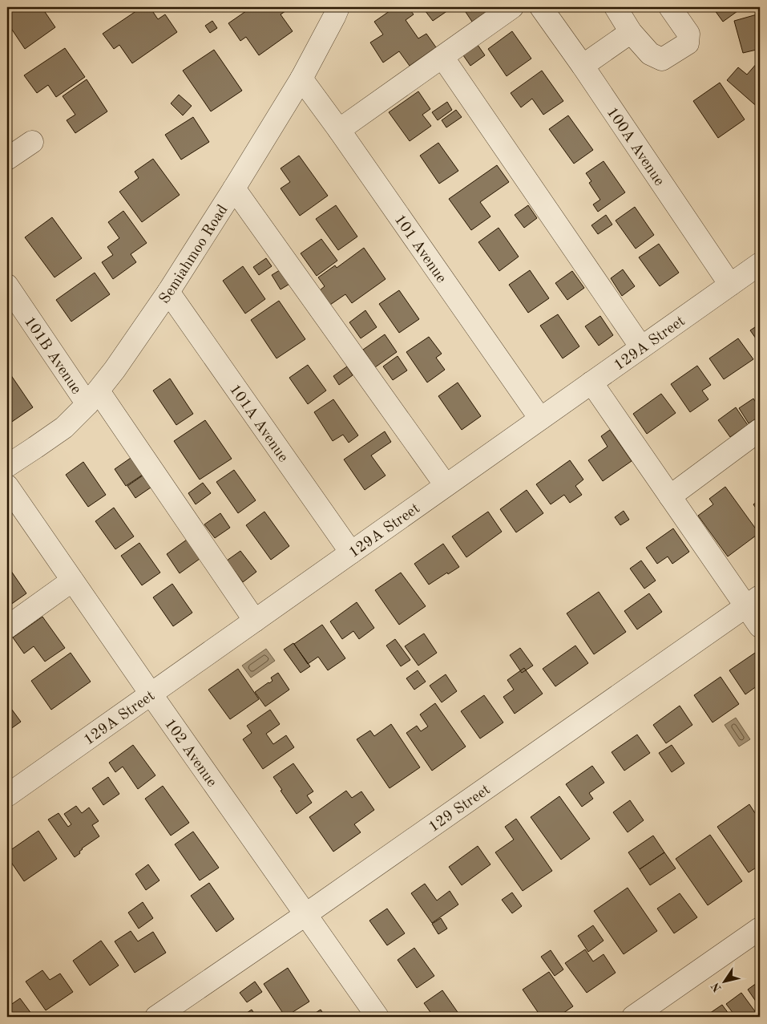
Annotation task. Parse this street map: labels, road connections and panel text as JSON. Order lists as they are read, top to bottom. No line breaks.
{"streets":{"street":["100A Avenue","101 Avenue","Semiahmoo Road","129A Street","101B Avenue","101A Avenue","102 Avenue","129 Street"]},"crossings":[["100A Avenue","129A Street"],["101 Avenue","Semiahmoo Road"],["101 Avenue","129A Street"],["Semiahmoo Road","101B Avenue"],["Semiahmoo Road","101A Avenue"],["129A Street","101B Avenue"],["129A Street","101A Avenue"],["129A Street","102 Avenue"],["102 Avenue","129 Street"]],"north":"bottom left"}
